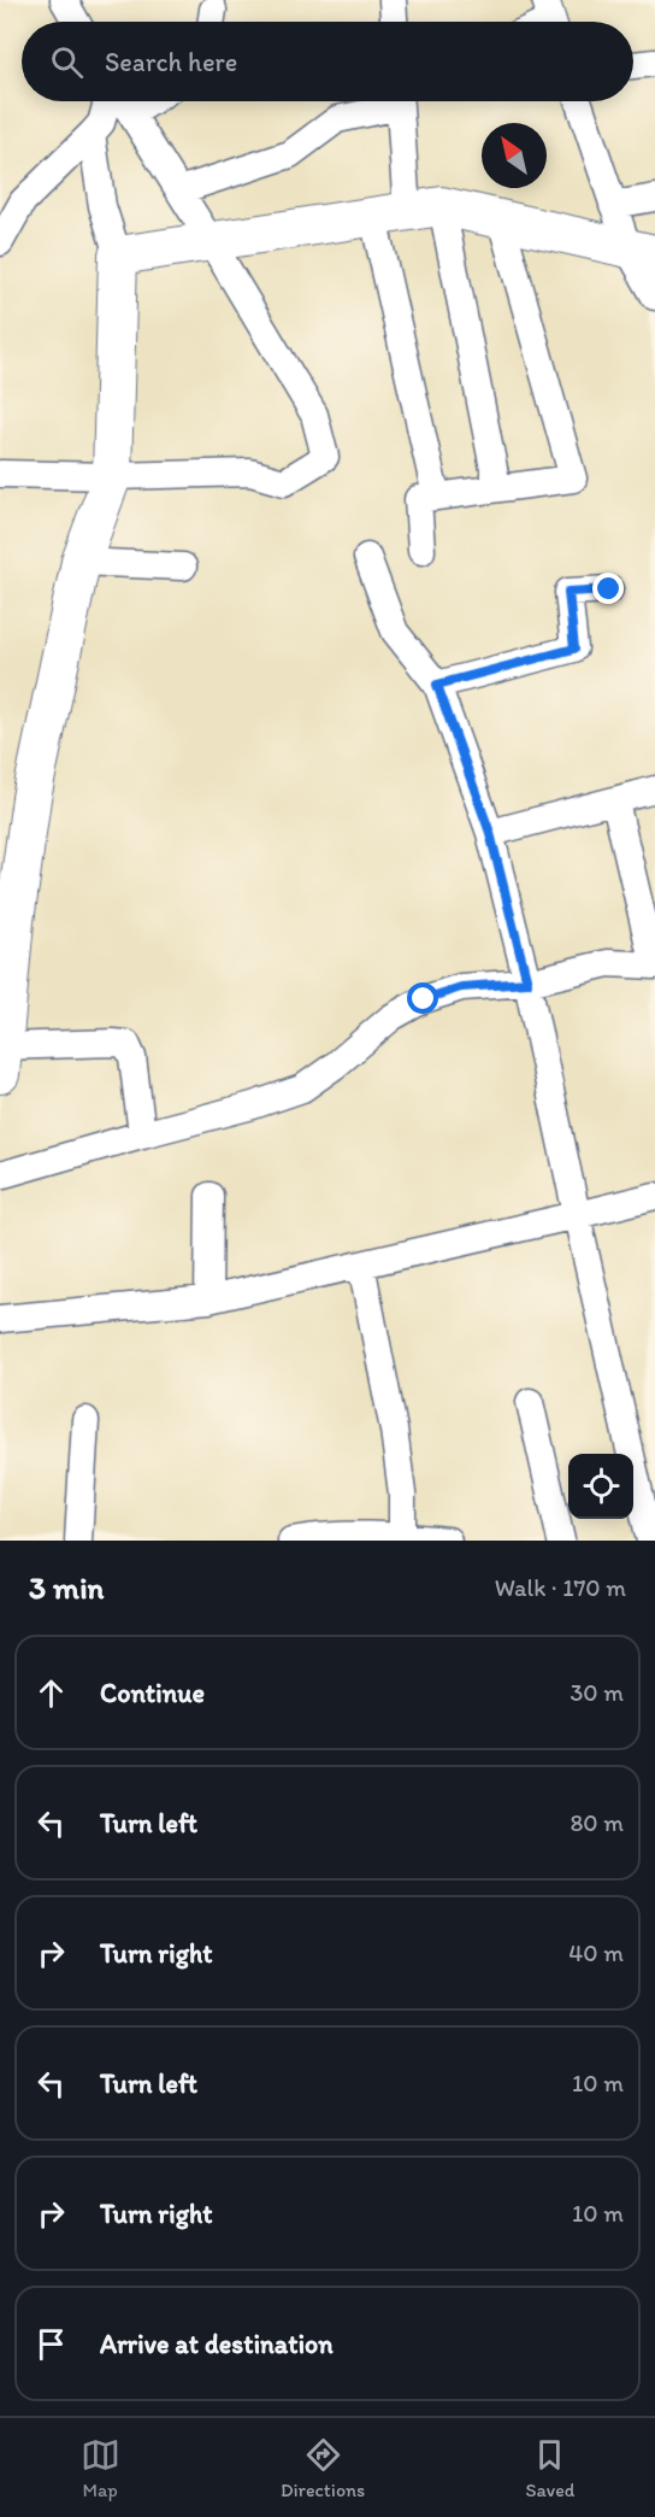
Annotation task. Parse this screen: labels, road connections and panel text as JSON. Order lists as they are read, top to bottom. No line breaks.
{"north":"top left","page":{"search":"Search here","heading":["3 min","Walk · 170 m"],"list":[["Continue","30 m"],["Turn left","80 m"],["Turn right","40 m"],["Turn left","10 m"],["Turn right","10 m"],"Arrive at destination"],"nav":["Map","Directions","Saved"]}}
